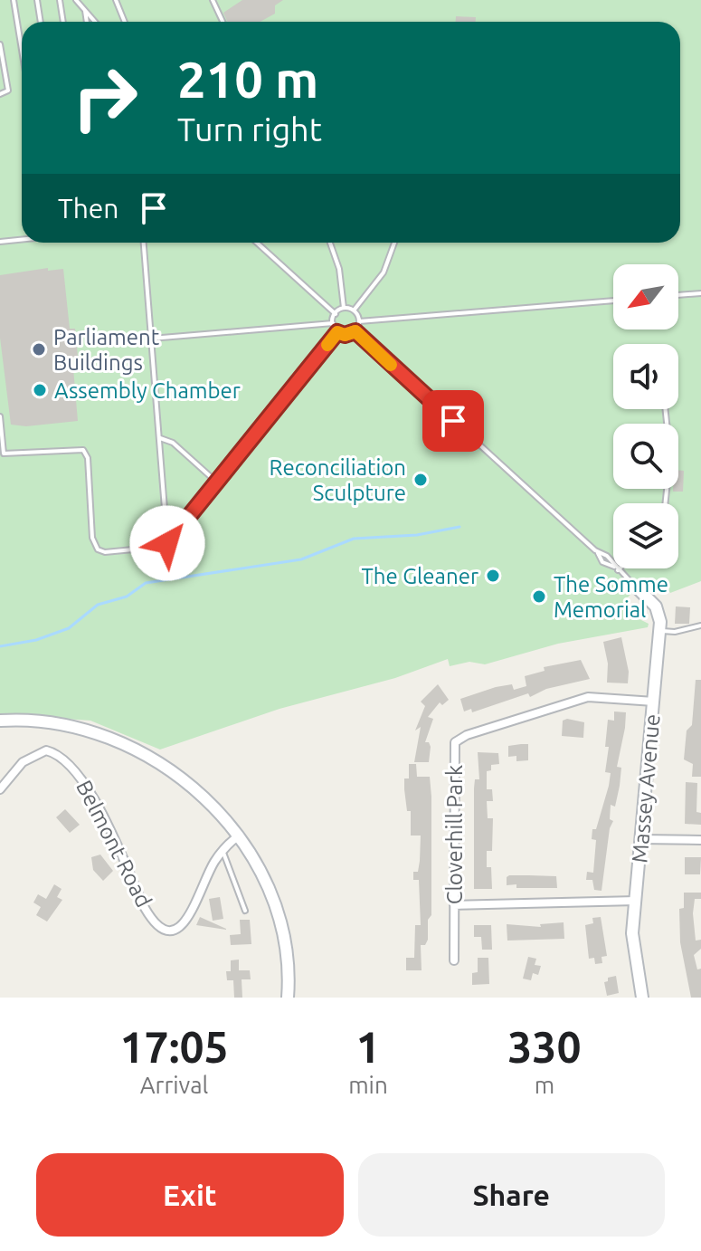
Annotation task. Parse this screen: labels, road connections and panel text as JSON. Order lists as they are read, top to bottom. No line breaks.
{"streets":{"main road":["Massey Avenue"],"street":["Cloverhill Park","Belmont Road"]},"crossings":[["Massey Avenue","Cloverhill Park"]],"places":["Parliament Buildings","Assembly Chamber","Reconciliation Sculpture","The Gleaner","The Somme Memorial"],"north":"bottom left","page":{"turn":["210 m","Turn right"],"then":"Then","eta":["17:05","Arrival","1","min","330","m"],"buttons":["Exit","Share"]}}
